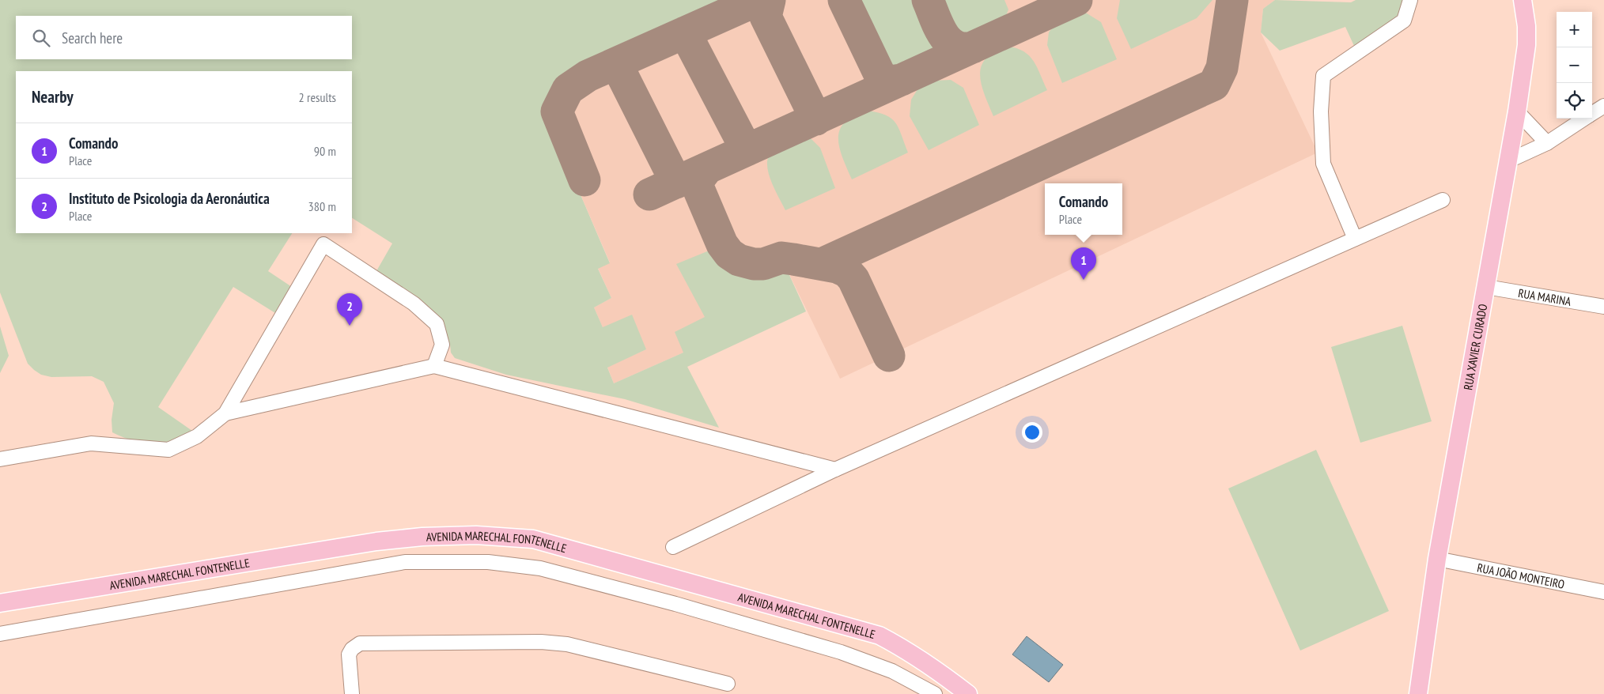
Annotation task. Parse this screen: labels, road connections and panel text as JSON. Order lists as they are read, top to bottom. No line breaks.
{"streets":{"main road":["RUA XAVIER CURADO","AVENIDA MARECHAL FONTENELLE"],"street":["RUA MARINA","RUA JOÃO MONTEIRO"]},"crossings":[["RUA MARINA","RUA XAVIER CURADO"],["RUA XAVIER CURADO","RUA JOÃO MONTEIRO"]],"page":{"map_buttons":["+","−"],"search":"Search here","heading":["Nearby","2 results"],"list":[{"mark":"1","name":"Comando","note":"Place","value":"90 m"},{"mark":"2","name":"Instituto de Psicologia da Aeronáutica","note":"Place","value":"380 m"}],"popup":["Comando","Place"],"pins":["1","2"]}}
